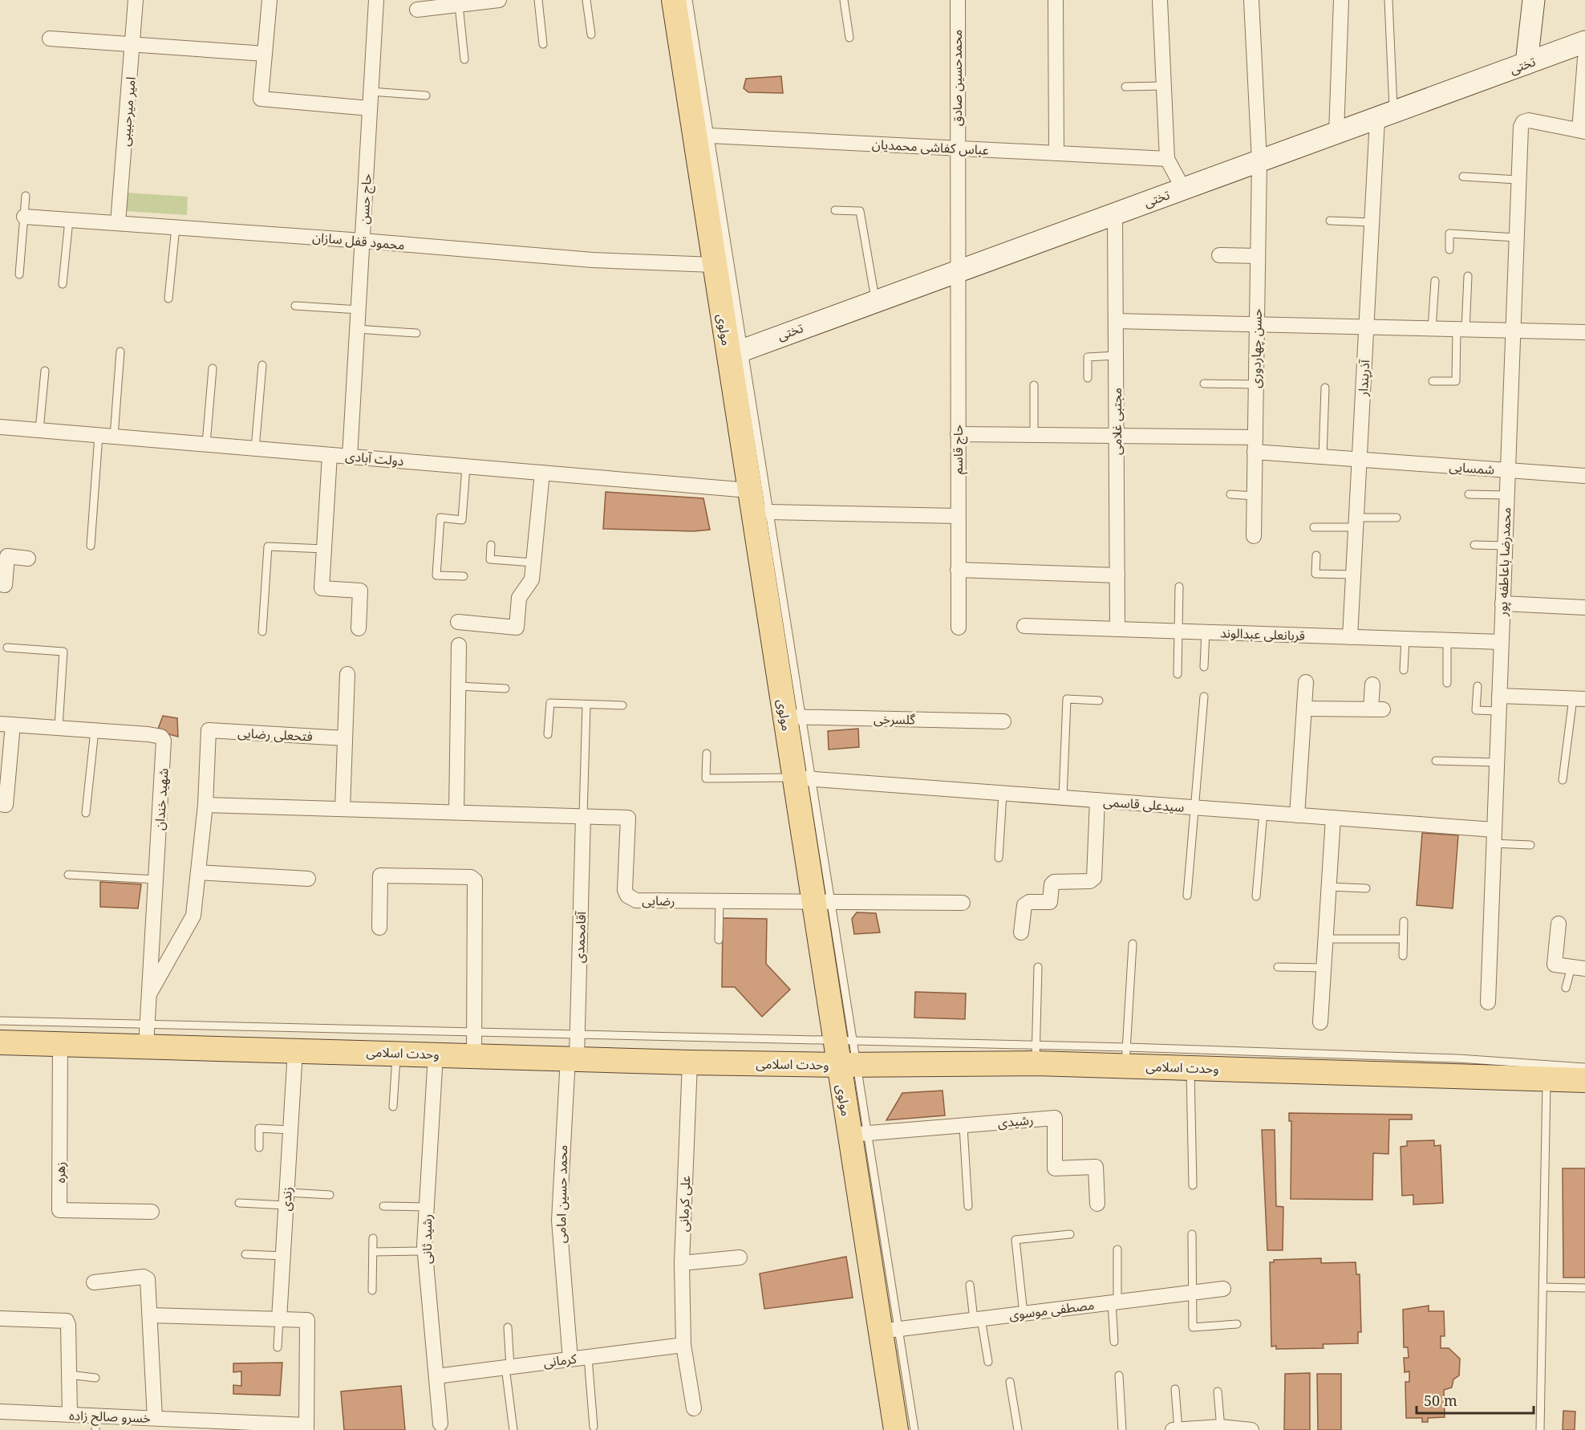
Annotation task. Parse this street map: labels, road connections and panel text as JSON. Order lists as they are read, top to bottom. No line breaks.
{"streets":{"main road":["تختی","مولوی","وحدت اسلامی"],"street":["محمدحسین صادق","امیر میرحبیبی","عباس کفاشی محمدیان","حاج حسن","محمود قفل سازان","حسن چهاردوری","آذرپندار","مجتبی غلامی","حاج قاسم","دولت آبادی","شمسایی","محمدرضا باعاطفه پور","قربانعلی عبدالوند","گلسرخی","فتحعلی رضایی","شهید خندان","سیدعلی قاسمی","رضایی","آقامحمدی","رشیدی","زهره","محمد حسین امامی","زندی","علی کرمانی","رشید ثانی","مصطفی موسوی","کرمانی","خسرو صالح زاده"]},"crossings":[["تختی","محمدحسین صادق"],["تختی","مولوی"],["تختی","حسن چهاردوری"],["تختی","آذرپندار"],["تختی","مجتبی غلامی"],["تختی","حاج قاسم"],["محمدحسین صادق","عباس کفاشی محمدیان"],["محمدحسین صادق","حاج قاسم"],["امیر میرحبیبی","محمود قفل سازان"],["عباس کفاشی محمدیان","مولوی"],["حاج حسن","محمود قفل سازان"],["حاج حسن","دولت آبادی"],["محمود قفل سازان","مولوی"],["مولوی","دولت آبادی"],["مولوی","گلسرخی"],["مولوی","سیدعلی قاسمی"],["مولوی","رضایی"],["مولوی","وحدت اسلامی"],["مولوی","رشیدی"],["مولوی","مصطفی موسوی"],["حسن چهاردوری","شمسایی"],["آذرپندار","شمسایی"],["آذرپندار","قربانعلی عبدالوند"],["مجتبی غلامی","شمسایی"],["مجتبی غلامی","قربانعلی عبدالوند"],["حاج قاسم","شمسایی"],["شمسایی","محمدرضا باعاطفه پور"],["محمدرضا باعاطفه پور","قربانعلی عبدالوند"],["محمدرضا باعاطفه پور","سیدعلی قاسمی"],["فتحعلی رضایی","شهید خندان"],["شهید خندان","وحدت اسلامی"],["رضایی","آقامحمدی"],["آقامحمدی","وحدت اسلامی"],["آقامحمدی","محمد حسین امامی"],["وحدت اسلامی","زهره"],["وحدت اسلامی","محمد حسین امامی"],["وحدت اسلامی","زندی"],["وحدت اسلامی","علی کرمانی"],["وحدت اسلامی","رشید ثانی"],["محمد حسین امامی","کرمانی"],["علی کرمانی","کرمانی"],["رشید ثانی","کرمانی"]],"scale_bar":"50 m"}
